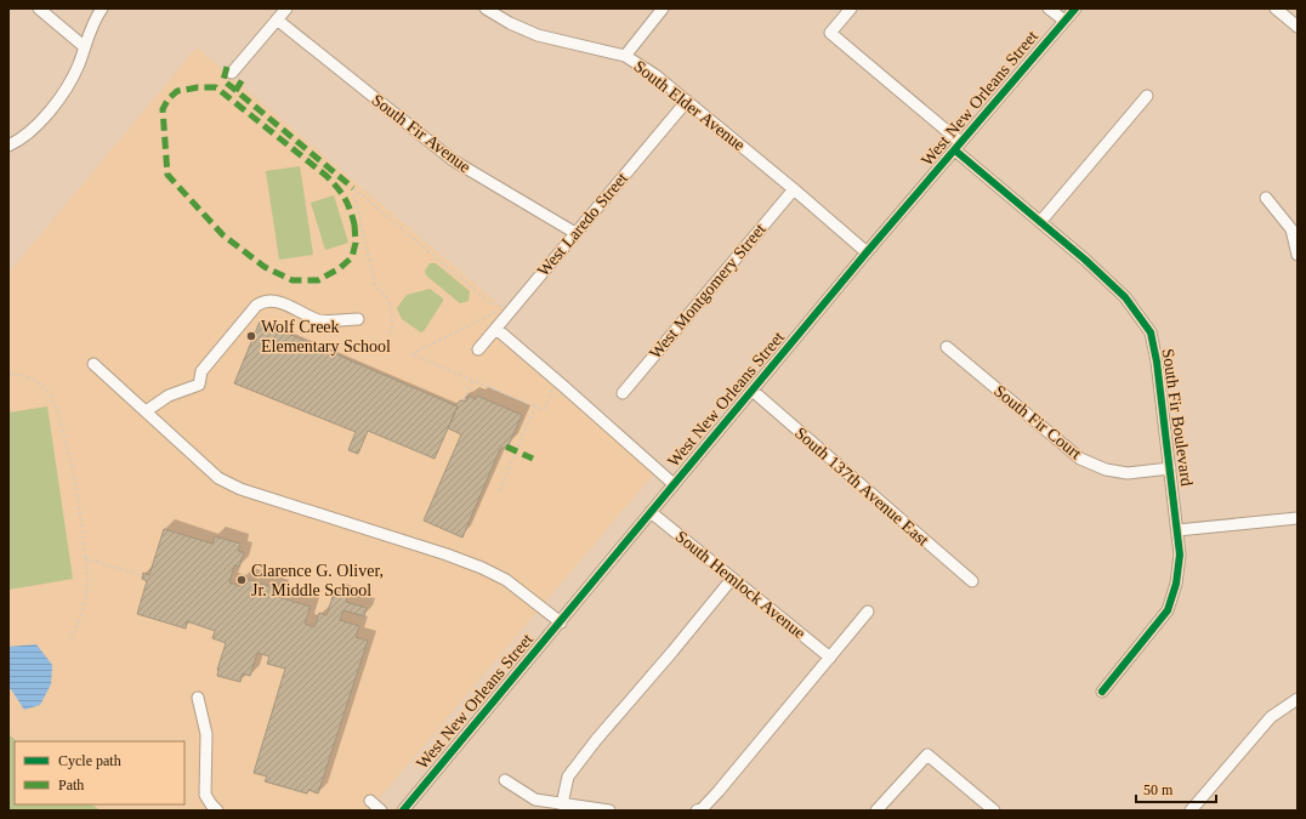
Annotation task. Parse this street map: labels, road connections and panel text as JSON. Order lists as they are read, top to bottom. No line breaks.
{"streets":{"street":["West New Orleans Street","South Elder Avenue","South Fir Avenue","West Laredo Street","West Montgomery Street","South Fir Boulevard","South Fir Court","South 137th Avenue East","South Hemlock Avenue"]},"crossings":[["West New Orleans Street","South Elder Avenue"],["West New Orleans Street","South Fir Boulevard"],["West New Orleans Street","South 137th Avenue East"],["West New Orleans Street","South Hemlock Avenue"],["South Elder Avenue","West Laredo Street"],["South Elder Avenue","West Montgomery Street"],["South Fir Avenue","West Laredo Street"],["South Fir Boulevard","South Fir Court"]],"places":["Wolf Creek Elementary School","Clarence G. Oliver, Jr. Middle School"],"legend":["Cycle path","Path"],"scale_bar":"50 m"}
